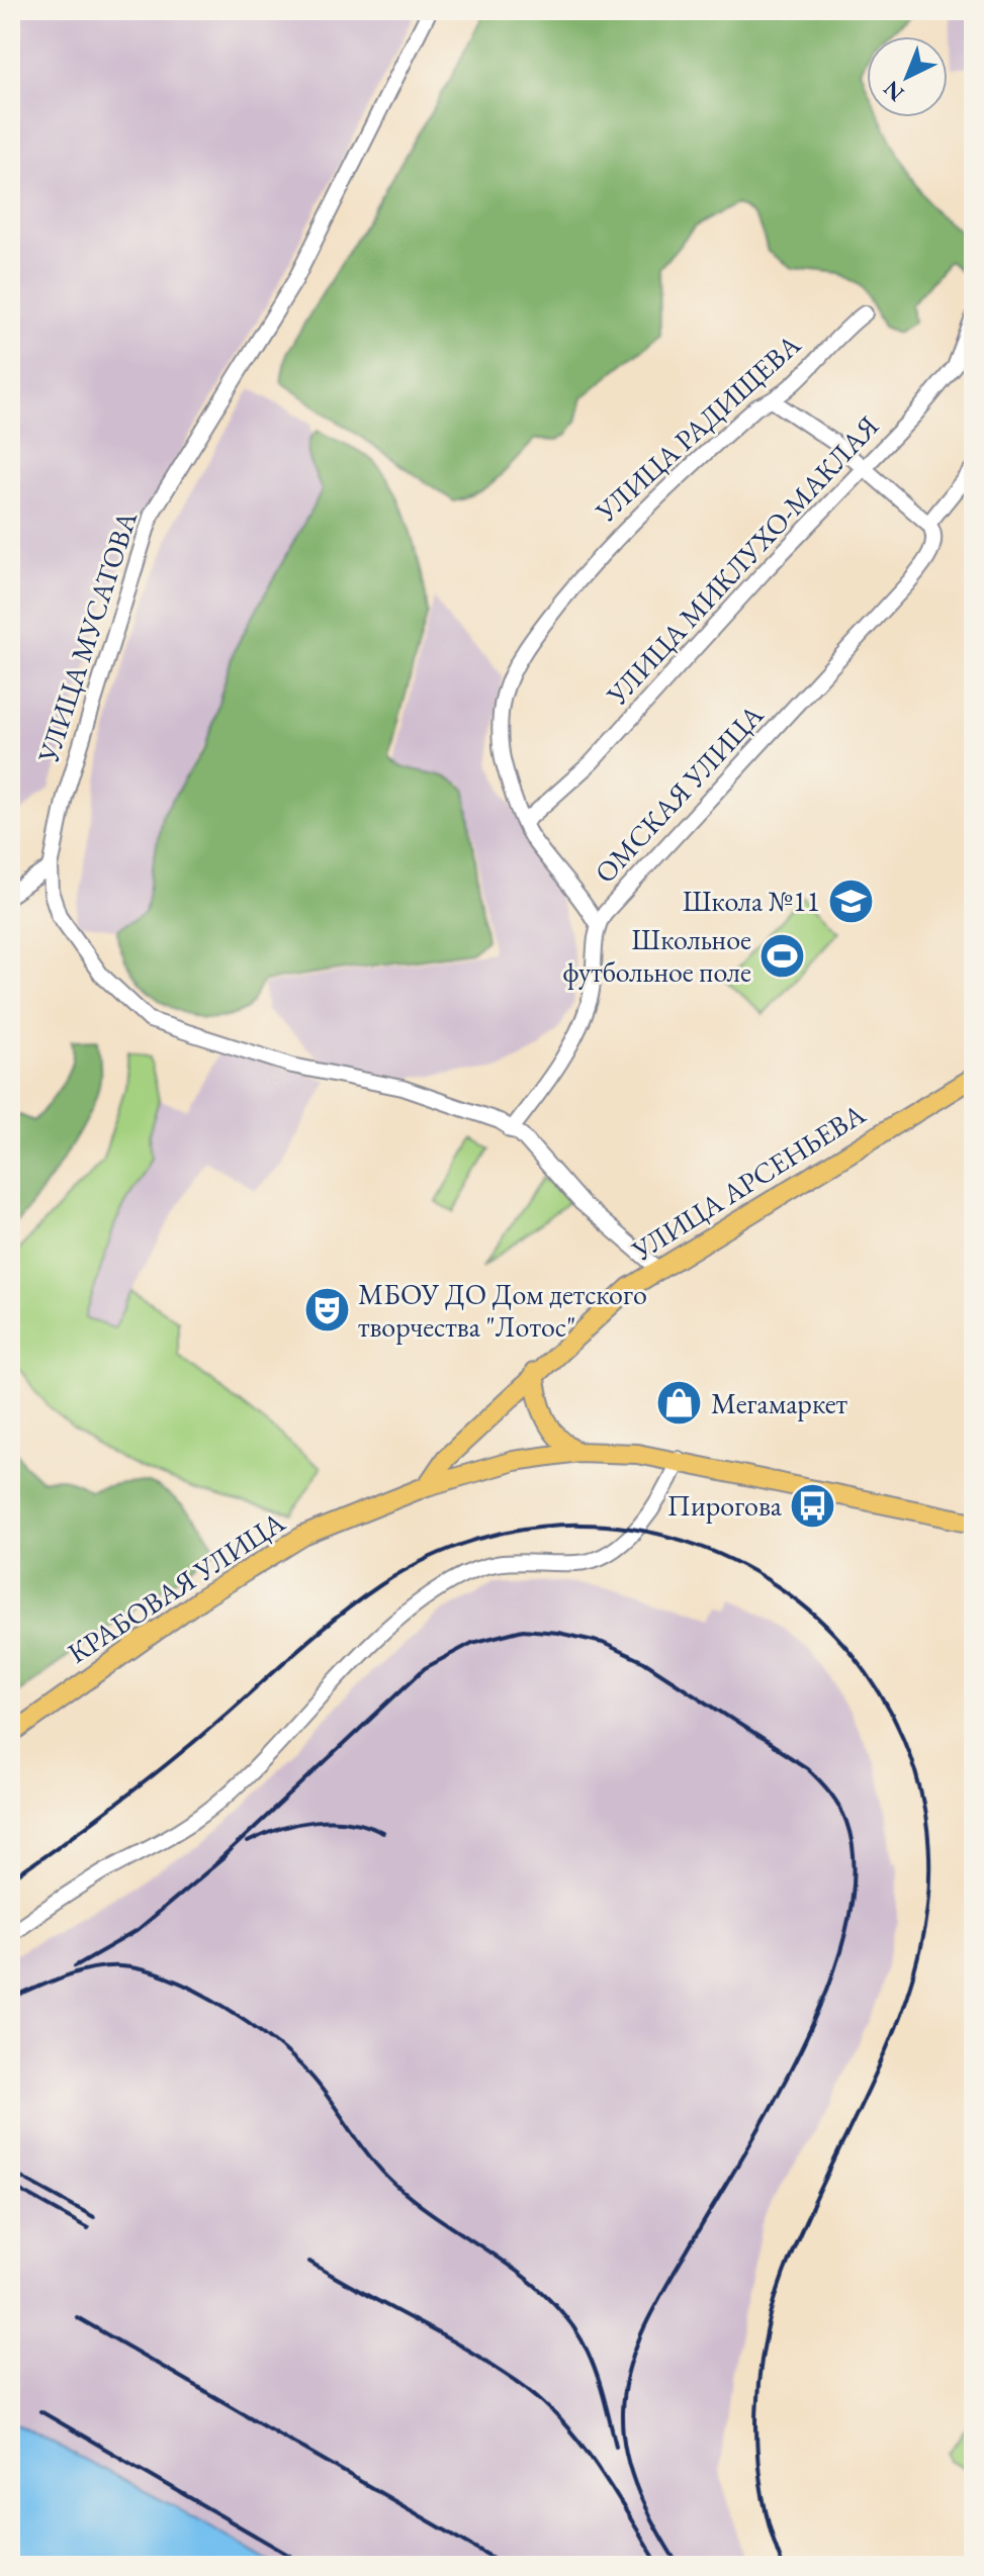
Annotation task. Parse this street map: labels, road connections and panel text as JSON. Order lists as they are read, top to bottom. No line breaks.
{"streets":{"main road":["УЛИЦА АРСЕНЬЕВА","КРАБОВАЯ УЛИЦА"],"street":["УЛИЦА РАДИЩЕВА","УЛИЦА МИКЛУХО-МАКЛАЯ","УЛИЦА МУСАТОВА","ОМСКАЯ УЛИЦА"]},"crossings":[["УЛИЦА РАДИЩЕВА","УЛИЦА МИКЛУХО-МАКЛАЯ"],["УЛИЦА РАДИЩЕВА","ОМСКАЯ УЛИЦА"],["УЛИЦА МУСАТОВА","ОМСКАЯ УЛИЦА"],["УЛИЦА МУСАТОВА","УЛИЦА АРСЕНЬЕВА"],["УЛИЦА АРСЕНЬЕВА","КРАБОВАЯ УЛИЦА"]],"places":{"school or university":["Школа №11"],"sports":["Школьное футбольное поле"],"theatre":["МБОУ ДО Дом детского творчества \"Лотос\""],"shop":["Мегамаркет"],"bus stop":["Пирогова"]},"north":"bottom left"}
